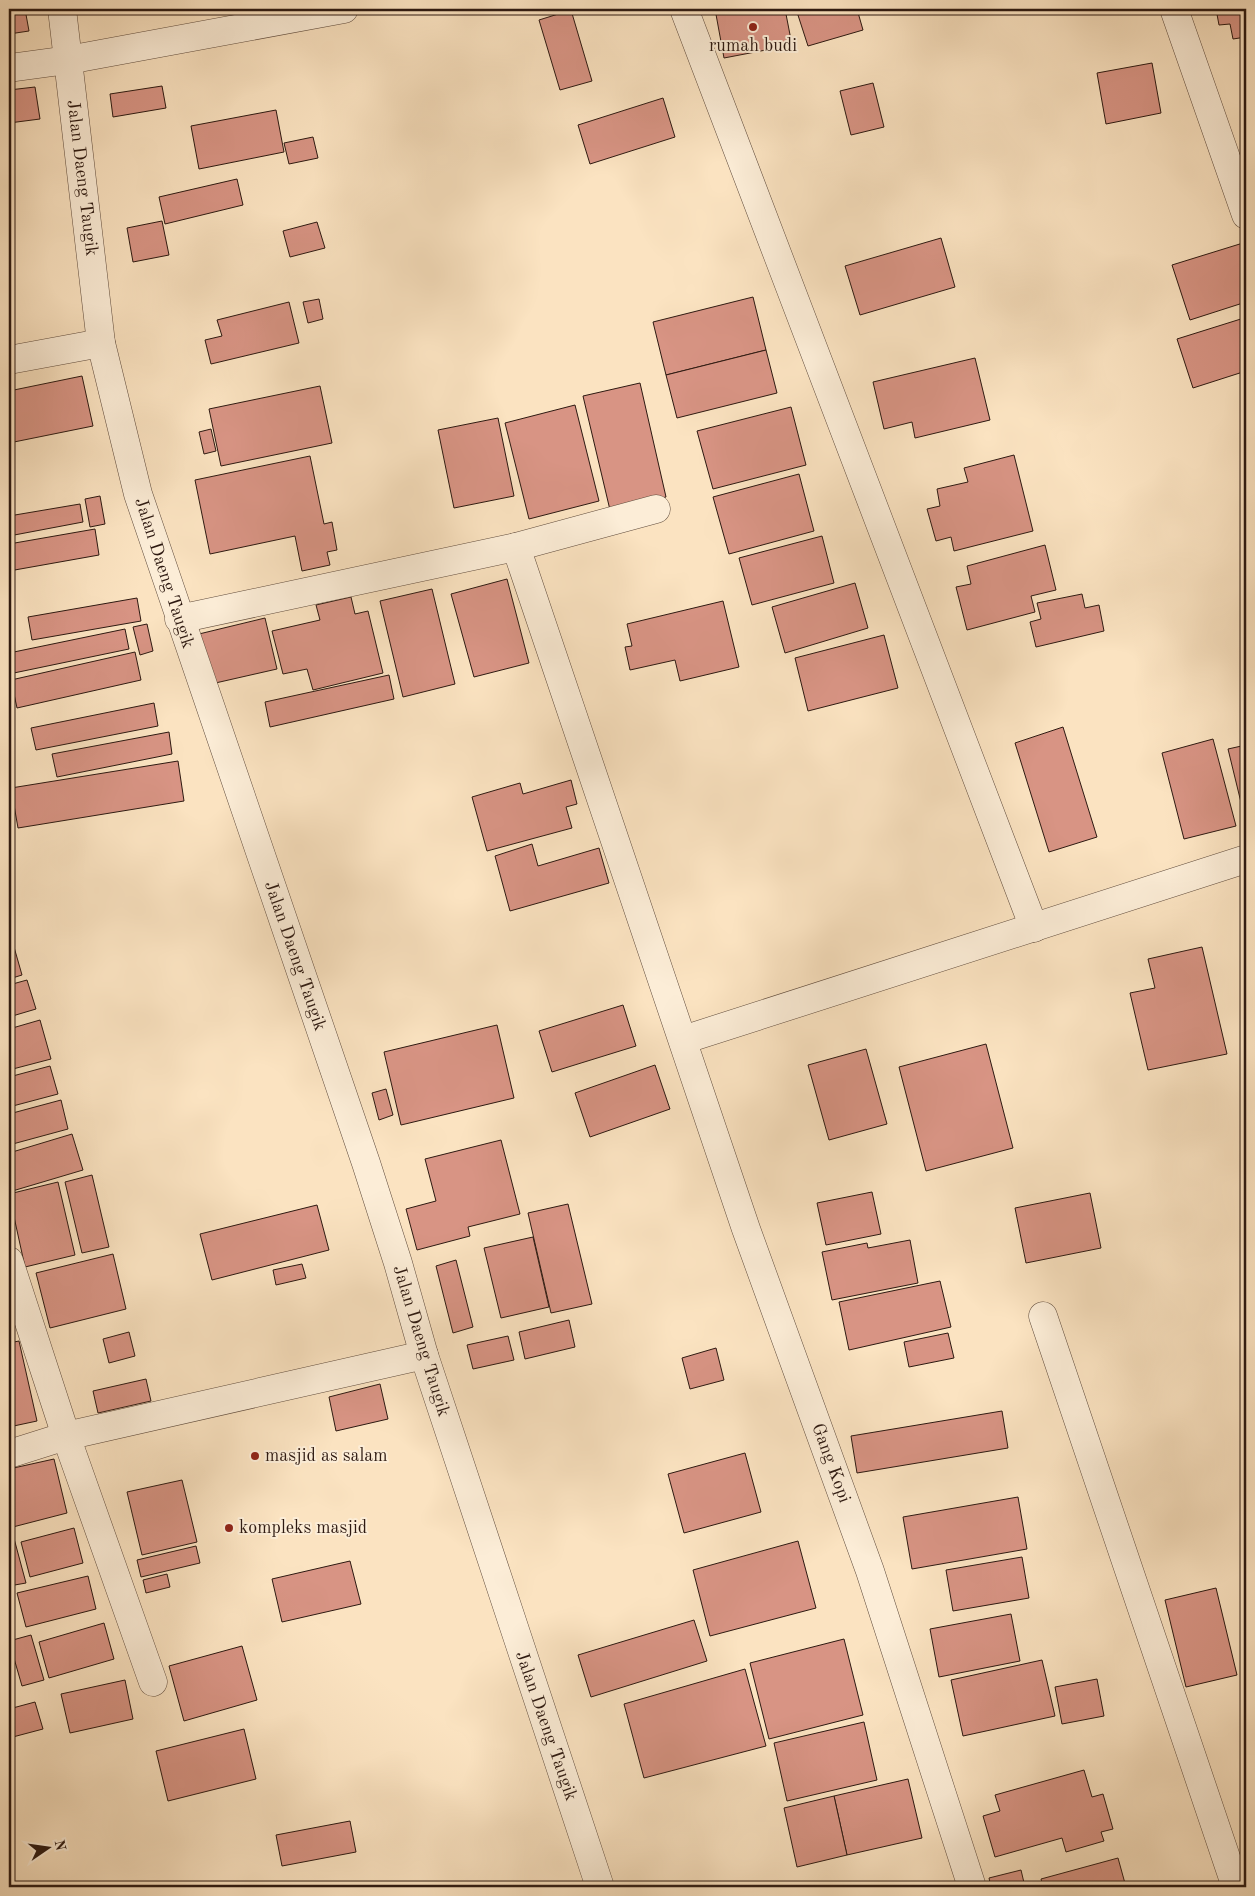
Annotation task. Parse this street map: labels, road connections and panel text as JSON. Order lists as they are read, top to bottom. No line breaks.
{"streets":{"street":["Jalan Daeng Taugik","Gang Kopi"]},"places":["rumah budi","masjid as salam","kompleks masjid"],"north":"right"}
